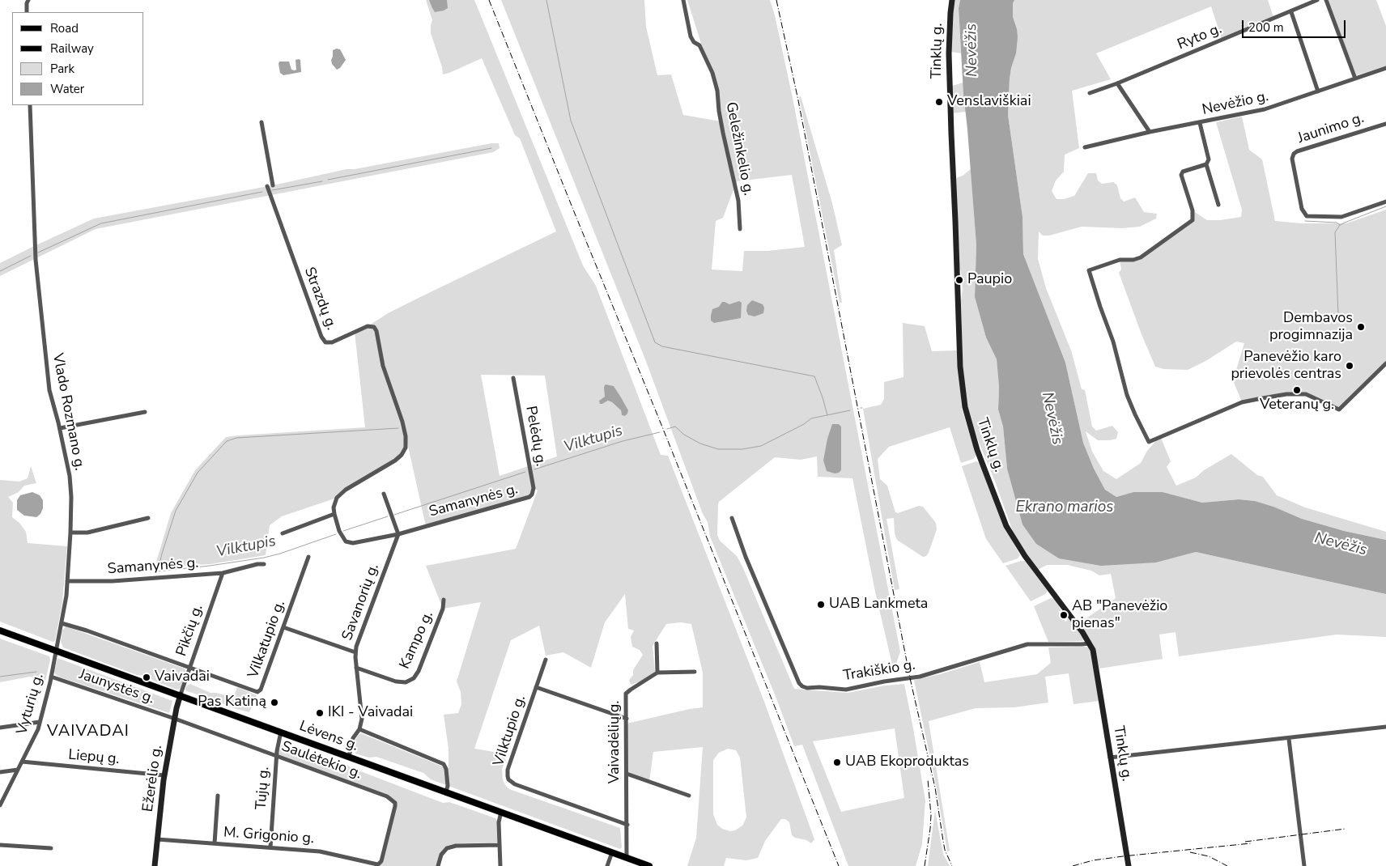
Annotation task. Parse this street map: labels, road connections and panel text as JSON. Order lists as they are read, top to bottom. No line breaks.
{"streets":{"main road":["Tinklų g.","Lėvens g.","Ežerėlio g."],"street":["Ryto g.","Nevėžio g.","Jaunimo g.","Geležinkelio g.","Strazdų g.","Vlado Rozmano g.","Pelėdų g.","Samanynės g.","Savanorių g.","Pikčių g.","Vilkatupio g.","Kampo g.","Trakiškio g.","Jaunystės g.","Vyturių g.","Vilktupio g.","Vaivadėlių g.","Liepų g.","Saulėtekio g.","Tujų g.","M. Grigonio g."]},"crossings":[["Tinklų g.","Trakiškio g."],["Strazdų g.","Samanynės g."],["Vlado Rozmano g.","Samanynės g."],["Vlado Rozmano g.","Vilkatupio g."],["Vlado Rozmano g.","Vyturių g."],["Vlado Rozmano g.","Lėvens g."],["Pelėdų g.","Samanynės g."],["Samanynės g.","Savanorių g."],["Samanynės g.","Pikčių g."],["Savanorių g.","Kampo g."],["Pikčių g.","Vilkatupio g."],["Pikčių g.","Lėvens g."],["Pikčių g.","Ežerėlio g."],["Jaunystės g.","Vyturių g."],["Jaunystės g.","Saulėtekio g."],["Jaunystės g.","Ežerėlio g."],["Vyturių g.","Lėvens g."],["Vyturių g.","Liepų g."],["Vilktupio g.","Vaivadėlių g."],["Lėvens g.","Vaivadėlių g."],["Lėvens g.","Ežerėlio g."],["Lėvens g.","Tujų g."],["Liepų g.","Ežerėlio g."],["Saulėtekio g.","Ežerėlio g."],["Saulėtekio g.","Tujų g."],["Saulėtekio g.","M. Grigonio g."],["Ežerėlio g.","M. Grigonio g."],["Tujų g.","M. Grigonio g."]],"districts":["VAIVADAI"],"water":["Nevėžis","Vilktupis","Ekrano marios"],"places":["Venslaviškiai","Paupio","Dembavos progimnazija","Panevėžio karo prievolės centras","Veteranų g.","UAB Lankmeta","AB \"Panevėžio pienas\"","Vaivadai","Pas Katiną","IKI - Vaivadai","UAB Ekoproduktas"],"legend":["Road","Railway","Park","Water"],"scale_bar":"200 m"}
